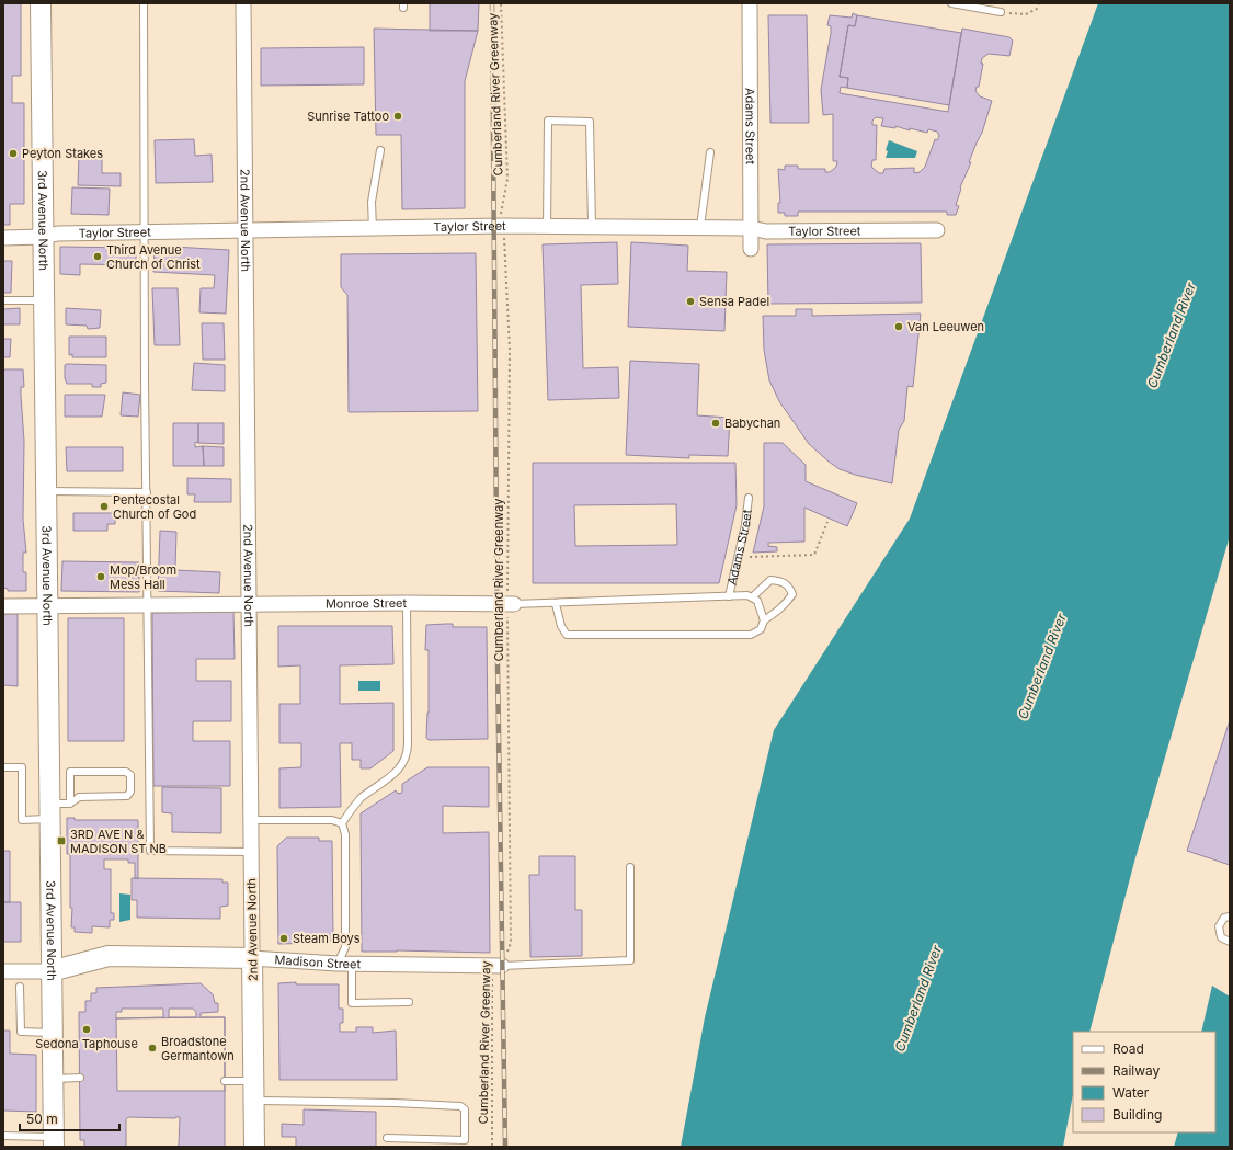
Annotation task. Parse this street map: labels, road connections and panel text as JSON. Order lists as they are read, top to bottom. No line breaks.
{"streets":{"street":["Adams Street","3rd Avenue North","2nd Avenue North","Taylor Street","Monroe Street","Madison Street"],"path":["Cumberland River Greenway"]},"crossings":[["Cumberland River Greenway","Taylor Street"],["Cumberland River Greenway","Monroe Street"],["Cumberland River Greenway","Madison Street"],["Adams Street","Taylor Street"],["Adams Street","Monroe Street"],["3rd Avenue North","Taylor Street"],["3rd Avenue North","Monroe Street"],["3rd Avenue North","Madison Street"],["2nd Avenue North","Taylor Street"],["2nd Avenue North","Monroe Street"],["2nd Avenue North","Madison Street"]],"water":["Cumberland River"],"places":{"other":["Sunrise Tattoo","Peyton Stakes","Third Avenue Church of Christ","Sensa Padel","Van Leeuwen","Babychan","Pentecostal Church of God","Mop/Broom Mess Hall","Steam Boys","Sedona Taphouse","Broadstone Germantown"],"transit":["3RD AVE N & MADISON ST NB"]},"legend":["Road","Railway","Water","Building"],"scale_bar":"50 m"}
